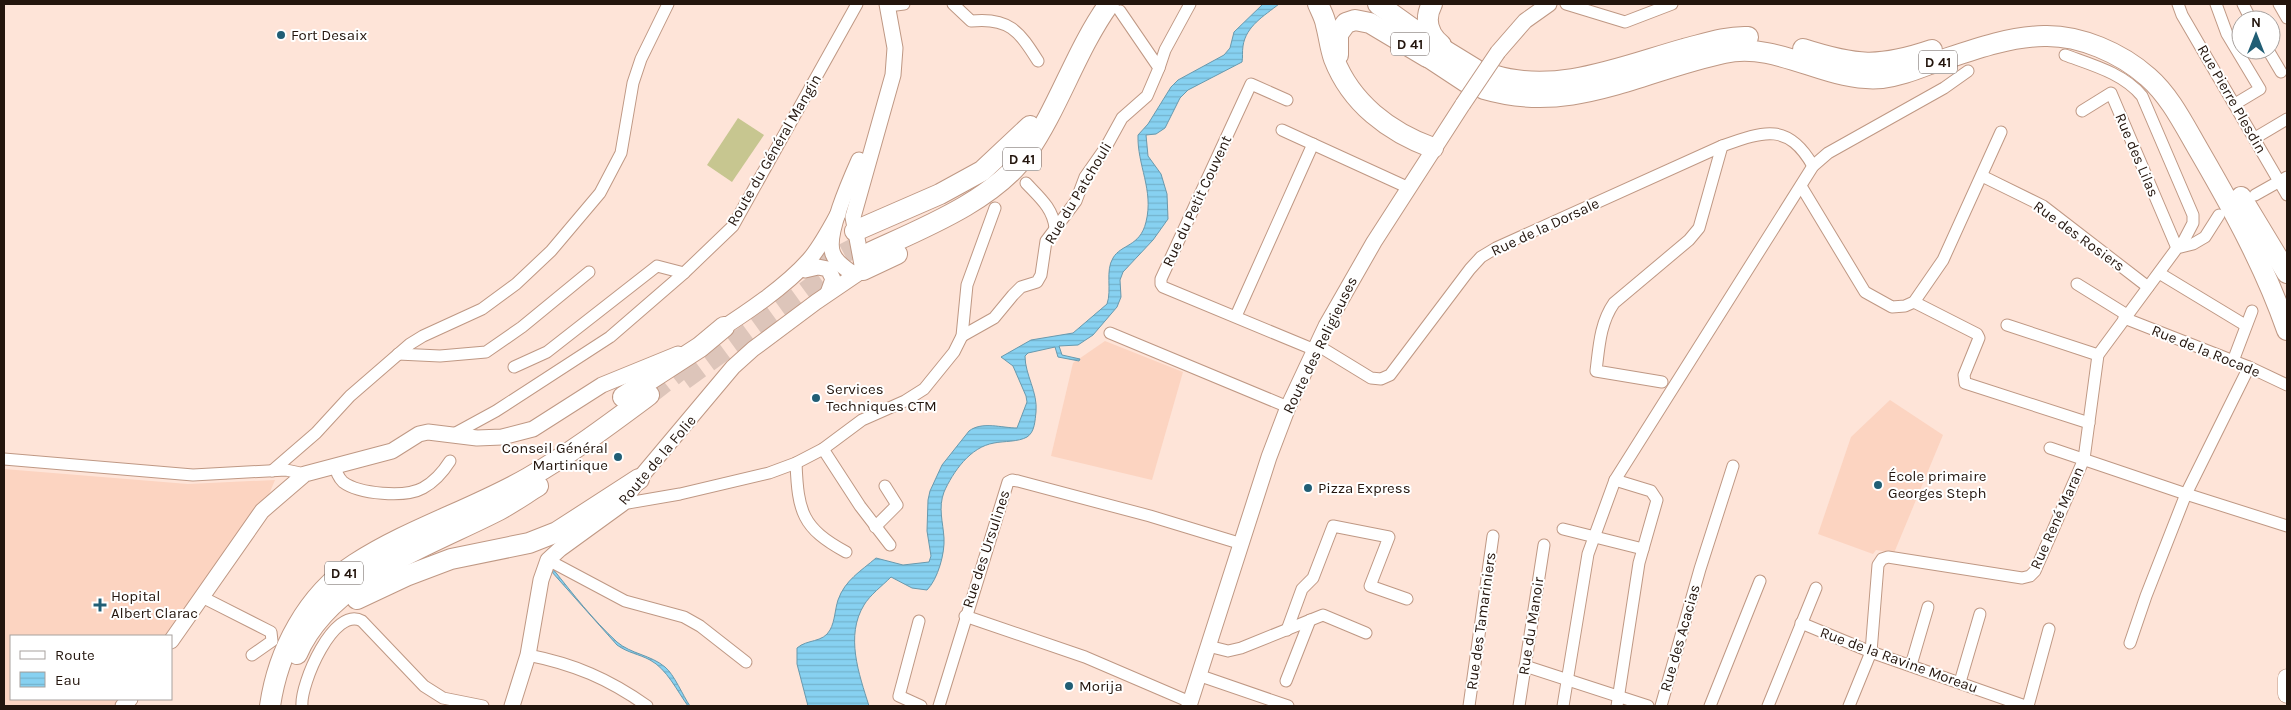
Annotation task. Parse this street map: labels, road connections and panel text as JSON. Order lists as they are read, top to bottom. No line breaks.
{"streets":{"highway":["D 41"],"main road":["Route des Religieuses","Route de la Folie"],"street":["Rue Pierre Plesdin","Route du Général Mangin","Rue des Lilas","Rue du Patchouli","Rue du Petit Couvent","Rue de la Dorsale","Rue des Rosiers","Rue de la Rocade","Rue René Maran","Rue des Ursulines","Rue des Tamariniers","Rue du Manoir","Rue des Acacias","Rue de la Ravine Moreau"]},"crossings":[["Rue du Petit Couvent","Rue de la Dorsale"],["Rue du Petit Couvent","Route des Religieuses"],["Rue de la Dorsale","Route des Religieuses"],["Route des Religieuses","Rue des Ursulines"],["Rue René Maran","Rue de la Ravine Moreau"]],"places":{"other":["Fort Desaix","Services Techniques CTM","Conseil Général Martinique","École primaire Georges Steph","Pizza Express","Morija"],"health":["Hopital Albert Clarac"]},"legend":["Route","Eau"],"north":"top"}
